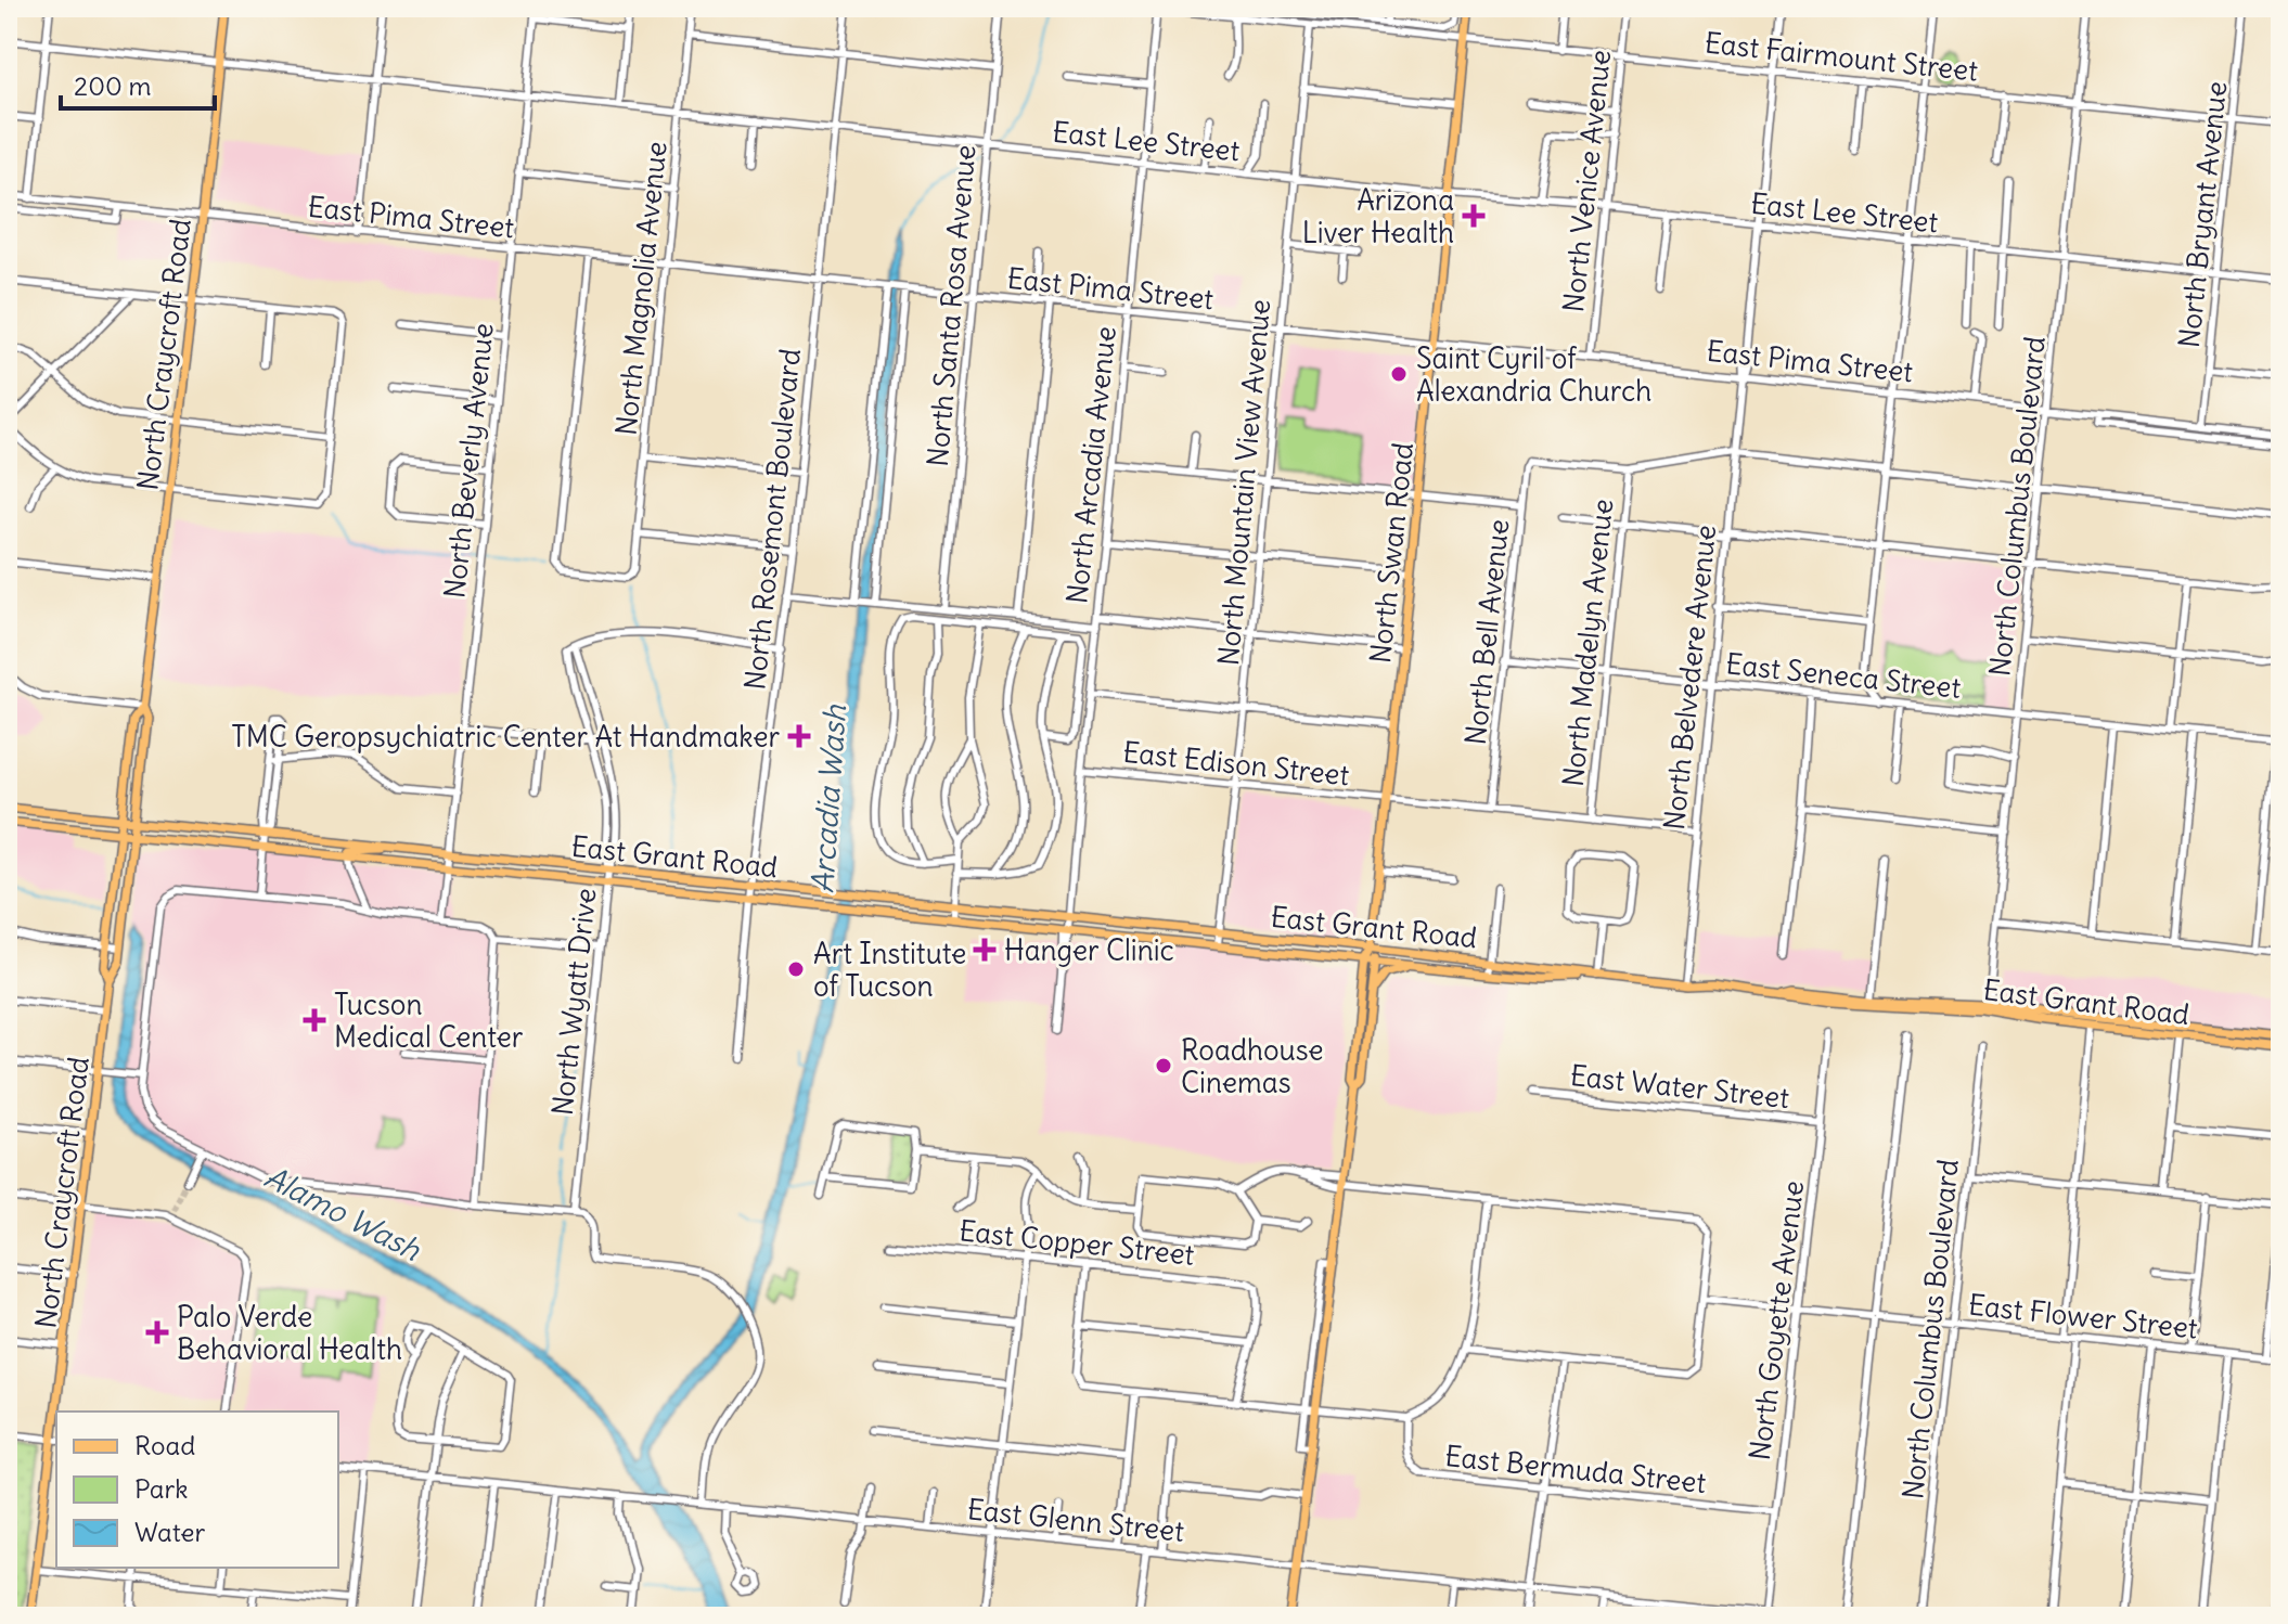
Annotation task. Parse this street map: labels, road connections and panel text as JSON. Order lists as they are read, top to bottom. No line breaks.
{"streets":{"main road":["North Craycroft Road","North Swan Road","East Grant Road"],"street":["East Fairmount Street","East Lee Street","North Venice Avenue","North Bryant Avenue","East Pima Street","North Magnolia Avenue","North Santa Rosa Avenue","North Beverly Avenue","North Arcadia Avenue","North Mountain View Avenue","North Columbus Boulevard","North Rosemont Boulevard","North Bell Avenue","North Madelyn Avenue","East Seneca Street","North Belvedere Avenue","East Edison Street","North Wyatt Drive","East Water Street","East Copper Street","East Flower Street","North Goyette Avenue","East Bermuda Street","East Glenn Street"]},"crossings":[["East Fairmount Street","North Venice Avenue"],["East Fairmount Street","North Bryant Avenue"],["East Fairmount Street","North Arcadia Avenue"],["East Fairmount Street","North Mountain View Avenue"],["East Fairmount Street","North Columbus Boulevard"],["East Fairmount Street","North Swan Road"],["East Lee Street","North Venice Avenue"],["East Lee Street","North Bryant Avenue"],["East Lee Street","North Magnolia Avenue"],["East Lee Street","North Santa Rosa Avenue"],["East Lee Street","North Craycroft Road"],["East Lee Street","North Beverly Avenue"],["East Lee Street","North Arcadia Avenue"],["East Lee Street","North Mountain View Avenue"],["East Lee Street","North Columbus Boulevard"],["East Lee Street","North Rosemont Boulevard"],["East Lee Street","North Swan Road"],["East Lee Street","North Belvedere Avenue"],["North Venice Avenue","East Pima Street"],["North Bryant Avenue","East Pima Street"],["East Pima Street","North Magnolia Avenue"],["East Pima Street","North Santa Rosa Avenue"],["East Pima Street","North Craycroft Road"],["East Pima Street","North Beverly Avenue"],["East Pima Street","North Arcadia Avenue"],["East Pima Street","North Mountain View Avenue"],["East Pima Street","North Columbus Boulevard"],["East Pima Street","North Rosemont Boulevard"],["East Pima Street","North Swan Road"],["East Pima Street","North Belvedere Avenue"],["North Craycroft Road","East Grant Road"],["North Beverly Avenue","East Grant Road"],["North Arcadia Avenue","East Edison Street"],["North Arcadia Avenue","East Grant Road"],["North Mountain View Avenue","East Edison Street"],["North Mountain View Avenue","East Grant Road"],["North Columbus Boulevard","East Seneca Street"],["North Columbus Boulevard","East Grant Road"],["North Columbus Boulevard","East Flower Street"],["North Rosemont Boulevard","East Grant Road"],["North Swan Road","East Edison Street"],["North Swan Road","East Grant Road"],["North Swan Road","East Glenn Street"],["North Bell Avenue","North Madelyn Avenue"],["North Bell Avenue","East Seneca Street"],["North Bell Avenue","East Edison Street"],["North Madelyn Avenue","East Seneca Street"],["North Madelyn Avenue","East Edison Street"],["East Seneca Street","North Belvedere Avenue"],["North Belvedere Avenue","East Edison Street"],["North Belvedere Avenue","East Grant Road"],["East Grant Road","North Wyatt Drive"],["East Water Street","North Goyette Avenue"],["East Flower Street","North Goyette Avenue"],["North Goyette Avenue","East Bermuda Street"],["North Goyette Avenue","East Glenn Street"]],"water":["Arcadia Wash","Alamo Wash"],"places":{"health":["Arizona Liver Health","TMC Geropsychiatric Center At Handmaker","Hanger Clinic","Tucson Medical Center","Palo Verde Behavioral Health"],"other":["Saint Cyril of Alexandria Church","Art Institute of Tucson","Roadhouse Cinemas"]},"legend":["Road","Park","Water"],"scale_bar":"200 m"}
